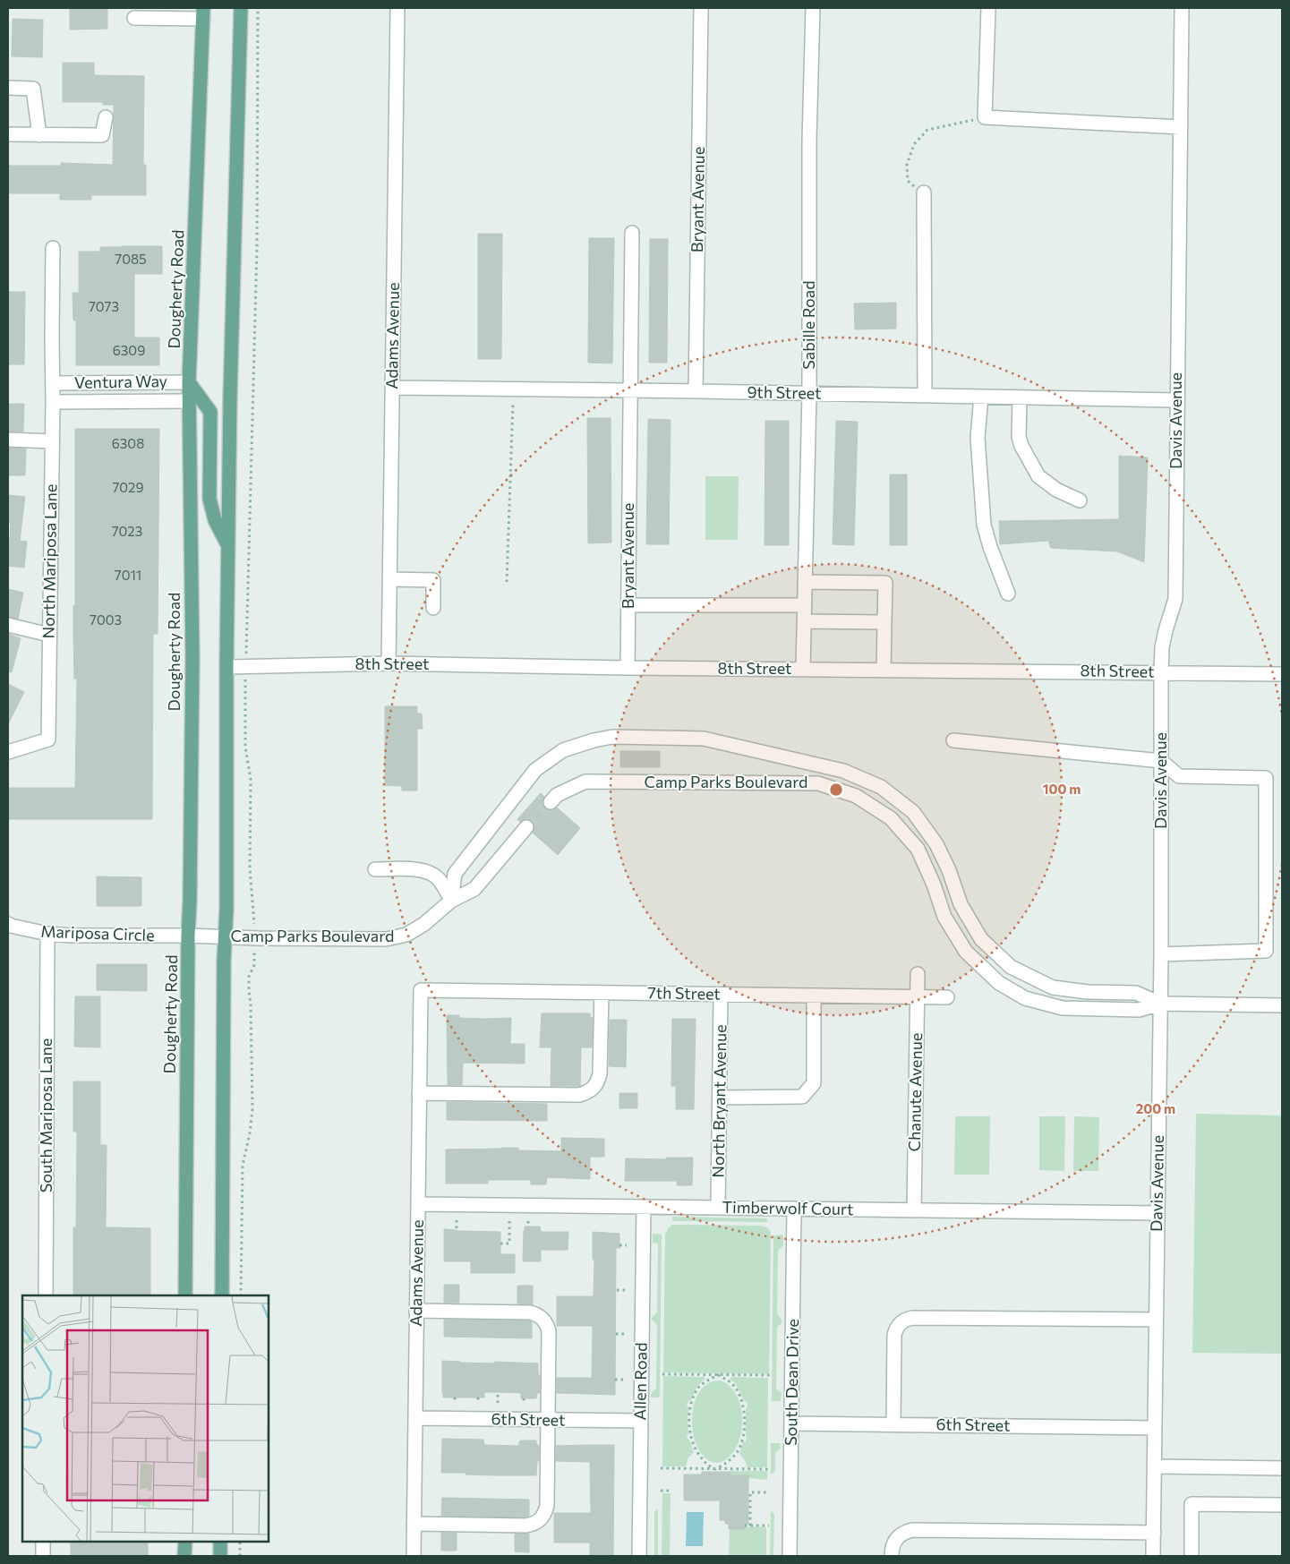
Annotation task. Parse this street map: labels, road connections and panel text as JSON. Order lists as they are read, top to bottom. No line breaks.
{"streets":{"main road":["Dougherty Road"],"street":["Bryant Avenue","Sabille Road","Adams Avenue","Ventura Way","9th Street","Davis Avenue","North Mariposa Lane","8th Street","Camp Parks Boulevard","Mariposa Circle","7th Street","Chanute Avenue","North Bryant Avenue","South Mariposa Lane","Timberwolf Court","Allen Road","South Dean Drive","6th Street"]},"crossings":[["Bryant Avenue","9th Street"],["Bryant Avenue","8th Street"],["Dougherty Road","Ventura Way"],["Dougherty Road","Camp Parks Boulevard"],["Dougherty Road","Mariposa Circle"],["Sabille Road","9th Street"],["Sabille Road","8th Street"],["Adams Avenue","9th Street"],["Adams Avenue","8th Street"],["Adams Avenue","7th Street"],["Adams Avenue","Timberwolf Court"],["Adams Avenue","6th Street"],["Ventura Way","North Mariposa Lane"],["9th Street","Davis Avenue"],["Davis Avenue","8th Street"],["Davis Avenue","Camp Parks Boulevard"],["Davis Avenue","Timberwolf Court"],["Davis Avenue","6th Street"],["Camp Parks Boulevard","Mariposa Circle"],["Mariposa Circle","South Mariposa Lane"],["7th Street","Chanute Avenue"],["7th Street","North Bryant Avenue"],["Chanute Avenue","Timberwolf Court"],["North Bryant Avenue","Timberwolf Court"],["Timberwolf Court","Allen Road"],["Timberwolf Court","South Dean Drive"],["Allen Road","6th Street"],["South Dean Drive","6th Street"]],"house_numbers":["7085","7073","6309","6308","7029","7023","7011","7003"],"rings":["100 m","200 m"]}
